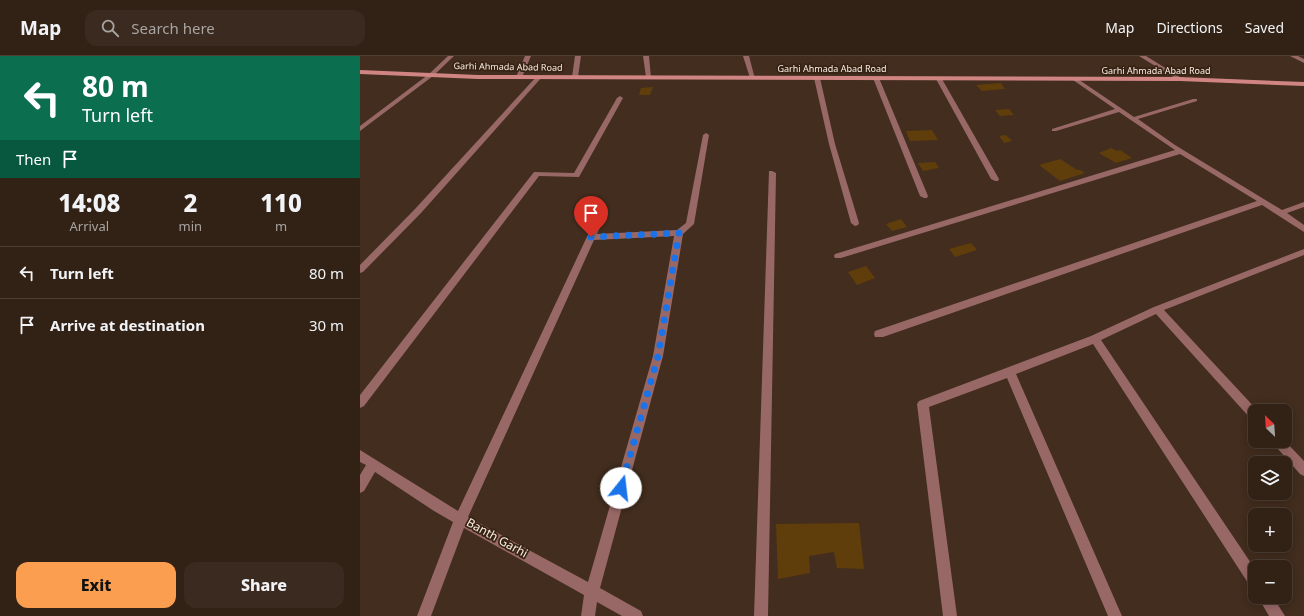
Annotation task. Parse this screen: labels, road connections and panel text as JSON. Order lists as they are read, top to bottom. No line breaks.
{"streets":{"street":["Garhi Ahmada Abad Road","Banth Garhi"]},"north":"top left","page":{"header":"Map","search":"Search here","nav":["Map","Directions","Saved"],"turn":["80 m","Turn left"],"then":"Then","eta":["14:08","Arrival","2","min","110","m"],"list":[{"name":"Turn left","value":"80 m"},{"name":"Arrive at destination","value":"30 m"}],"map_buttons":["+","−"],"buttons":["Exit","Share"]}}
